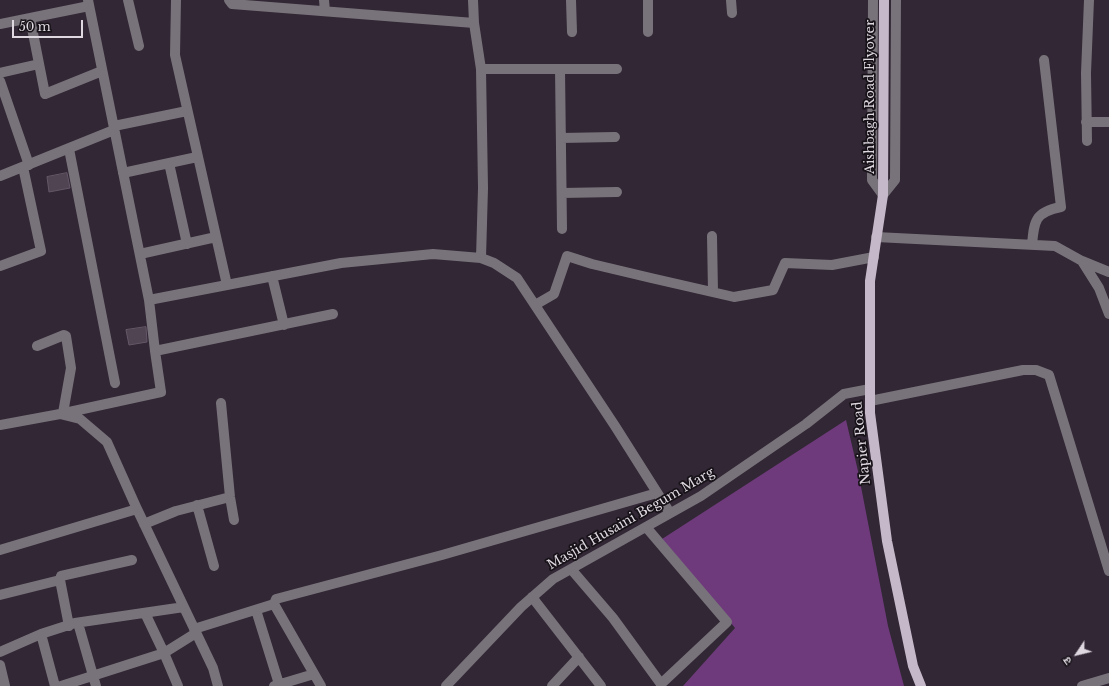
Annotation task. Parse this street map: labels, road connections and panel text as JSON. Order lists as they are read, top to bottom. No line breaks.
{"streets":{"main road":["Aishbagh Road Flyover","Napier Road"],"street":["Masjid Husaini Begum Marg"]},"crossings":[["Aishbagh Road Flyover","Napier Road"],["Napier Road","Masjid Husaini Begum Marg"]],"scale_bar":"50 m","north":"bottom left"}
